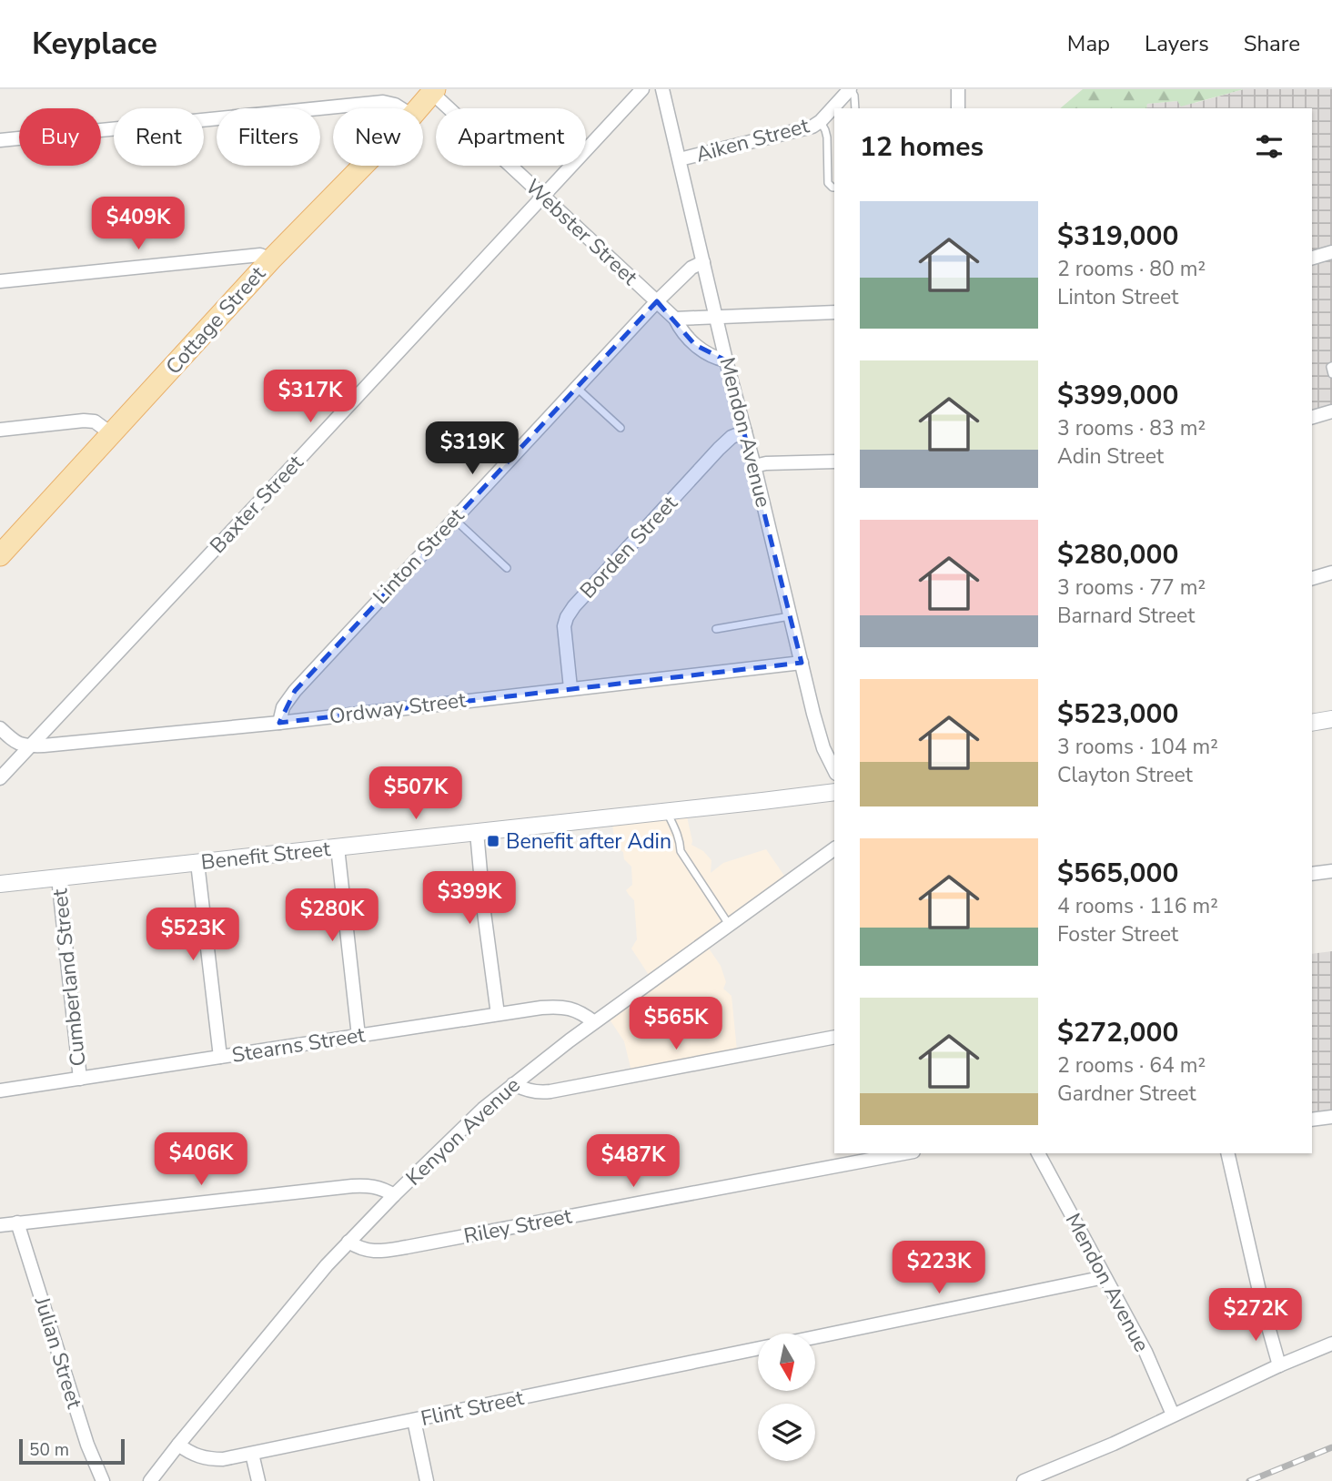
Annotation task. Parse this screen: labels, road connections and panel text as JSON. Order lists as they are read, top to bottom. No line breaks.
{"streets":{"main road":["Cottage Street"],"street":["Aiken Street","Webster Street","Mendon Avenue","Baxter Street","Borden Street","Linton Street","Ordway Street","Benefit Street","Cumberland Street","Stearns Street","Kenyon Avenue","Riley Street","Julian Street","Flint Street"]},"crossings":[["Aiken Street","Mendon Avenue"],["Webster Street","Cottage Street"],["Webster Street","Mendon Avenue"],["Webster Street","Baxter Street"],["Webster Street","Linton Street"],["Mendon Avenue","Borden Street"],["Mendon Avenue","Linton Street"],["Mendon Avenue","Ordway Street"],["Baxter Street","Ordway Street"],["Borden Street","Ordway Street"],["Linton Street","Ordway Street"],["Benefit Street","Cumberland Street"],["Cumberland Street","Stearns Street"],["Stearns Street","Kenyon Avenue"],["Kenyon Avenue","Riley Street"],["Kenyon Avenue","Flint Street"]],"places":{"transit":["Benefit after Adin"]},"scale_bar":"50 m","north":"bottom","page":{"header":"Keyplace","nav":["Map","Layers","Share"],"chip":["Buy","Rent","Filters","New","Apartment"],"heading":"12 homes","list":[{"name":"$319,000","note":"2 rooms · 80 m² · Linton Street"},{"name":"$399,000","note":"3 rooms · 83 m² · Adin Street"},{"name":"$280,000","note":"3 rooms · 77 m² · Barnard Street"},{"name":"$523,000","note":"3 rooms · 104 m² · Clayton Street"},{"name":"$565,000","note":"4 rooms · 116 m² · Foster Street"},{"name":"$272,000","note":"2 rooms · 64 m² · Gardner Street"}],"price":["$409K","$317K","$319K","$507K","$399K","$280K","$523K","$565K","$406K","$487K","$223K","$272K"],"scale":"50 m"}}
